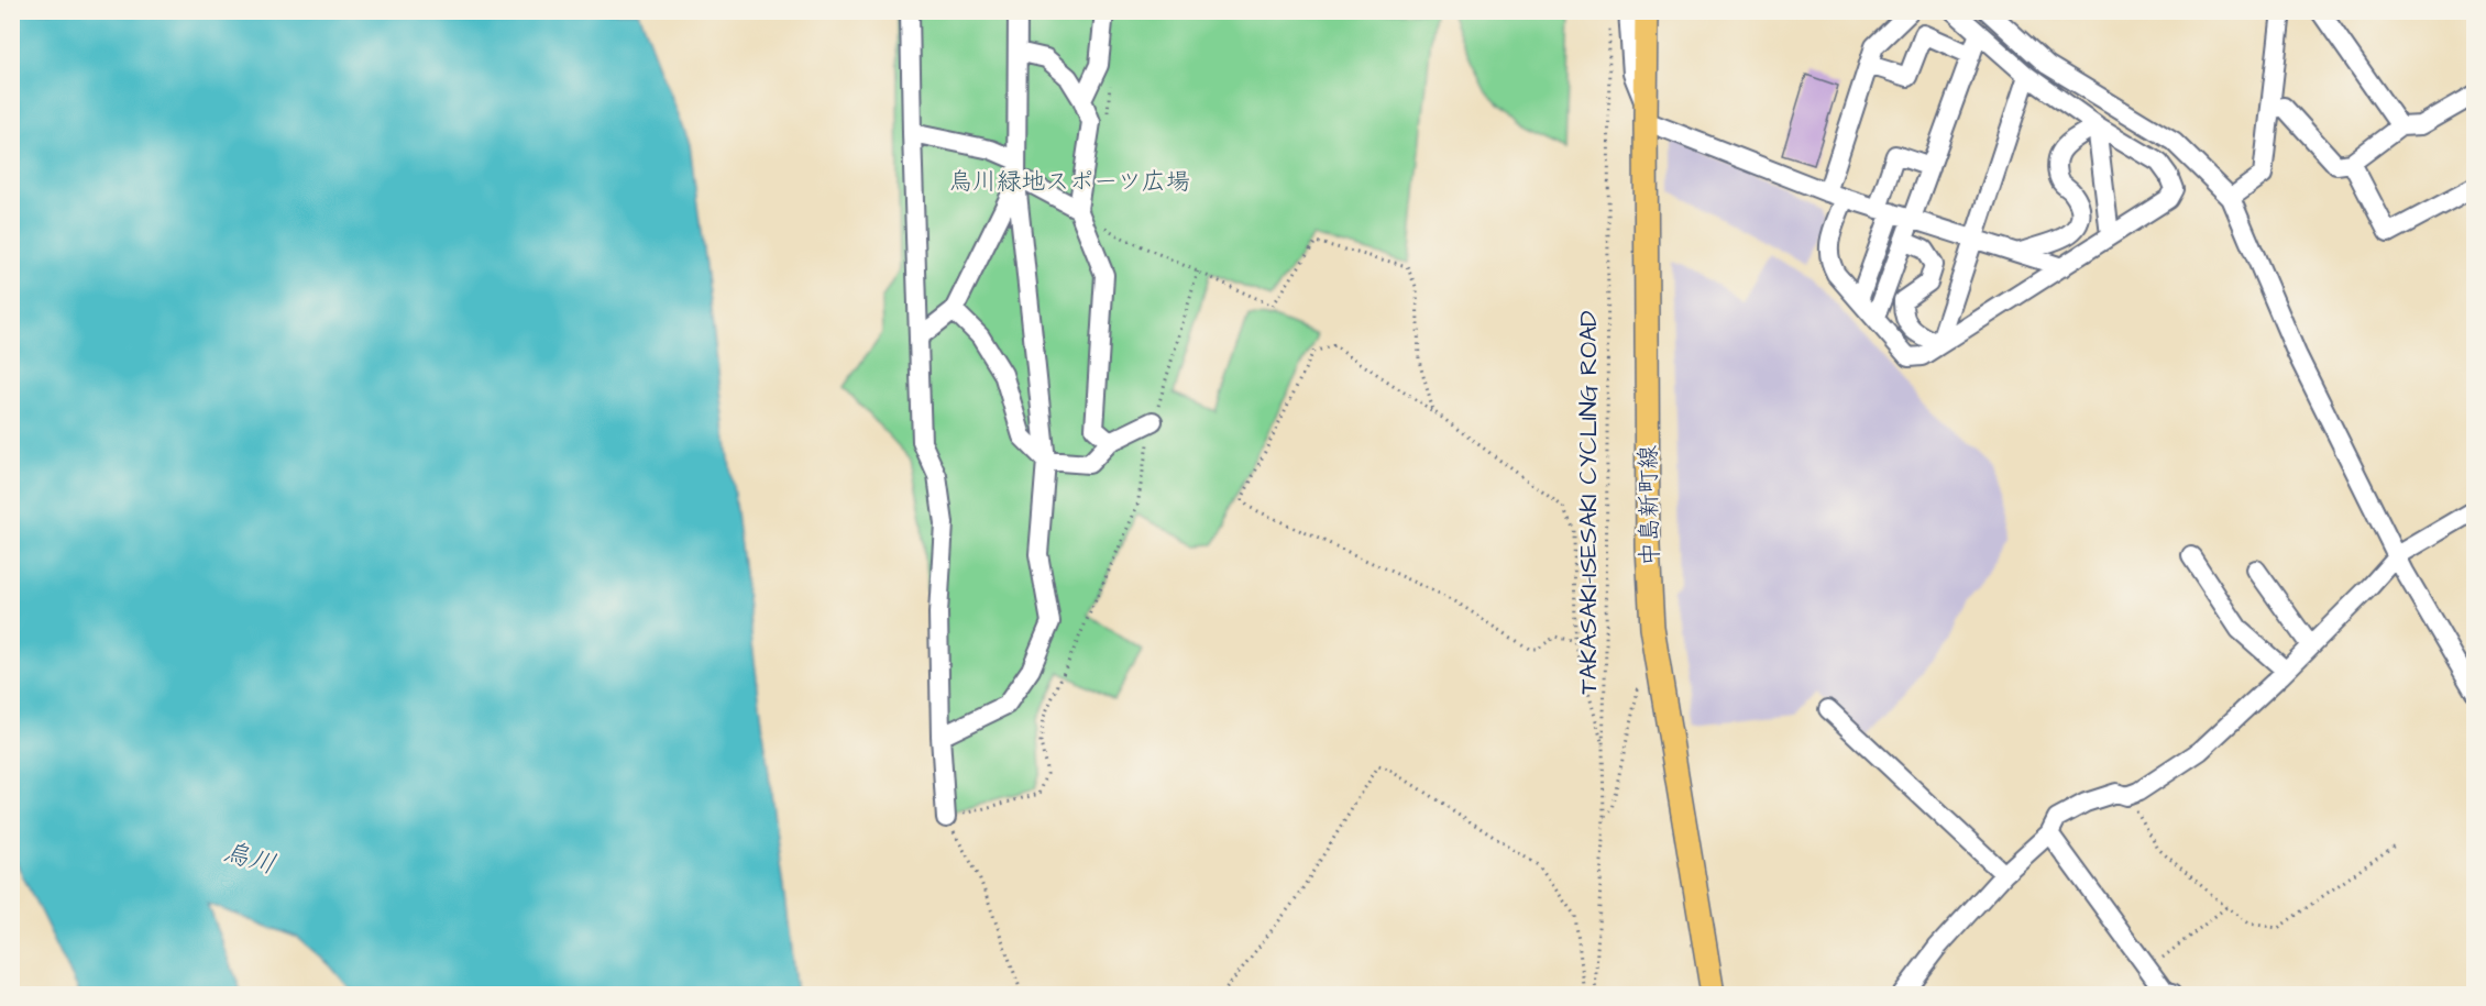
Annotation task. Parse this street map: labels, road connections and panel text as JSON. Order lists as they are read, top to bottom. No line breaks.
{"streets":{"main road":["中島新町線"],"path":["TAKASAKI-ISESAKI CYCLING ROAD"]},"water":["烏川"],"parks":["烏川緑地スポーツ広場"]}
